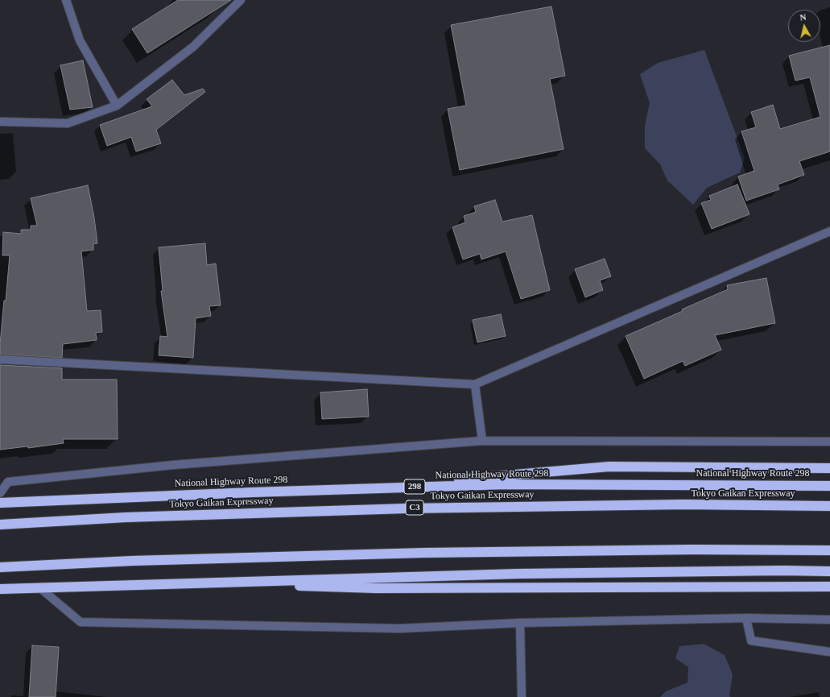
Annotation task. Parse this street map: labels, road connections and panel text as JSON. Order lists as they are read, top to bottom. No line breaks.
{"streets":{"highway":["National Highway Route 298","298","Tokyo Gaikan Expressway","C3"]},"north":"top"}
